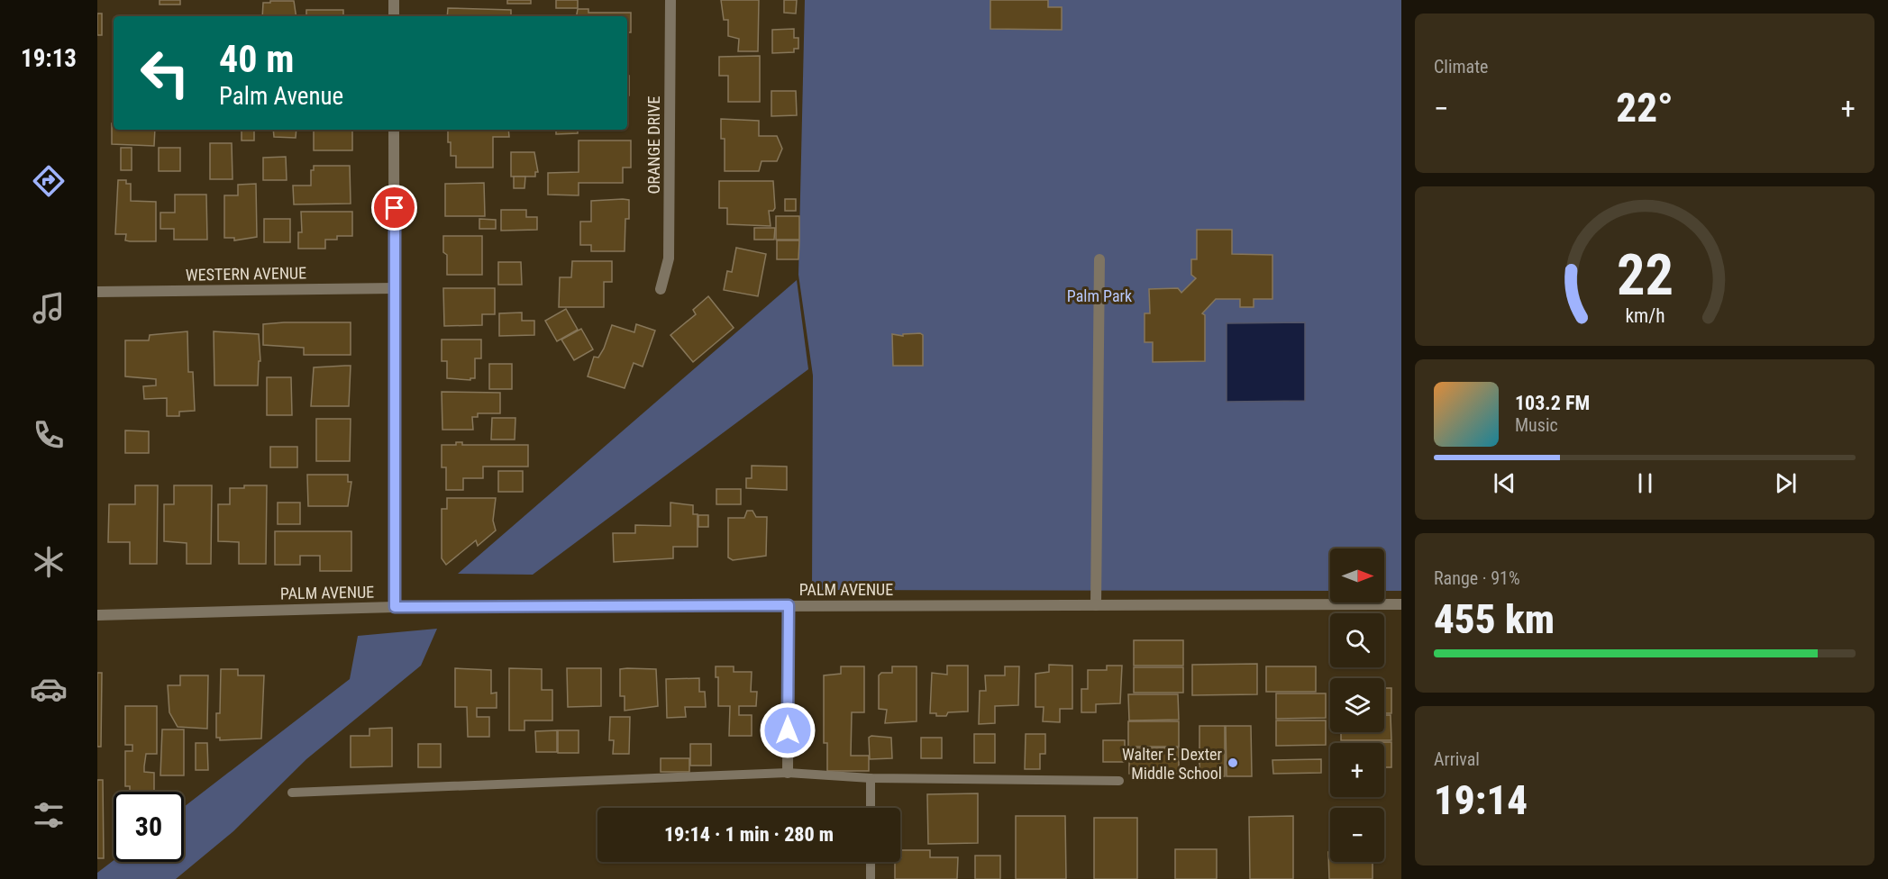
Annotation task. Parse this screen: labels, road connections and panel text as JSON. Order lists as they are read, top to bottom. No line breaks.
{"streets":{"street":["ORANGE DRIVE","WESTERN AVENUE","PALM AVENUE"]},"parks":["Palm Park"],"places":["Walter F. Dexter Middle School"],"north":"right","page":{"tabs":"19:13","tile":["Climate",["Range · 91%","455 km"],["Arrival","19:14"]],"turn":["40 m","Palm Avenue"],"heat":["−","22°","+"],"song":["103.2 FM","Music"],"map_buttons":["+","−"],"limit":"30","trip":"19:14 · 1 min · 280 m","gauge":["22","km/h"]}}
